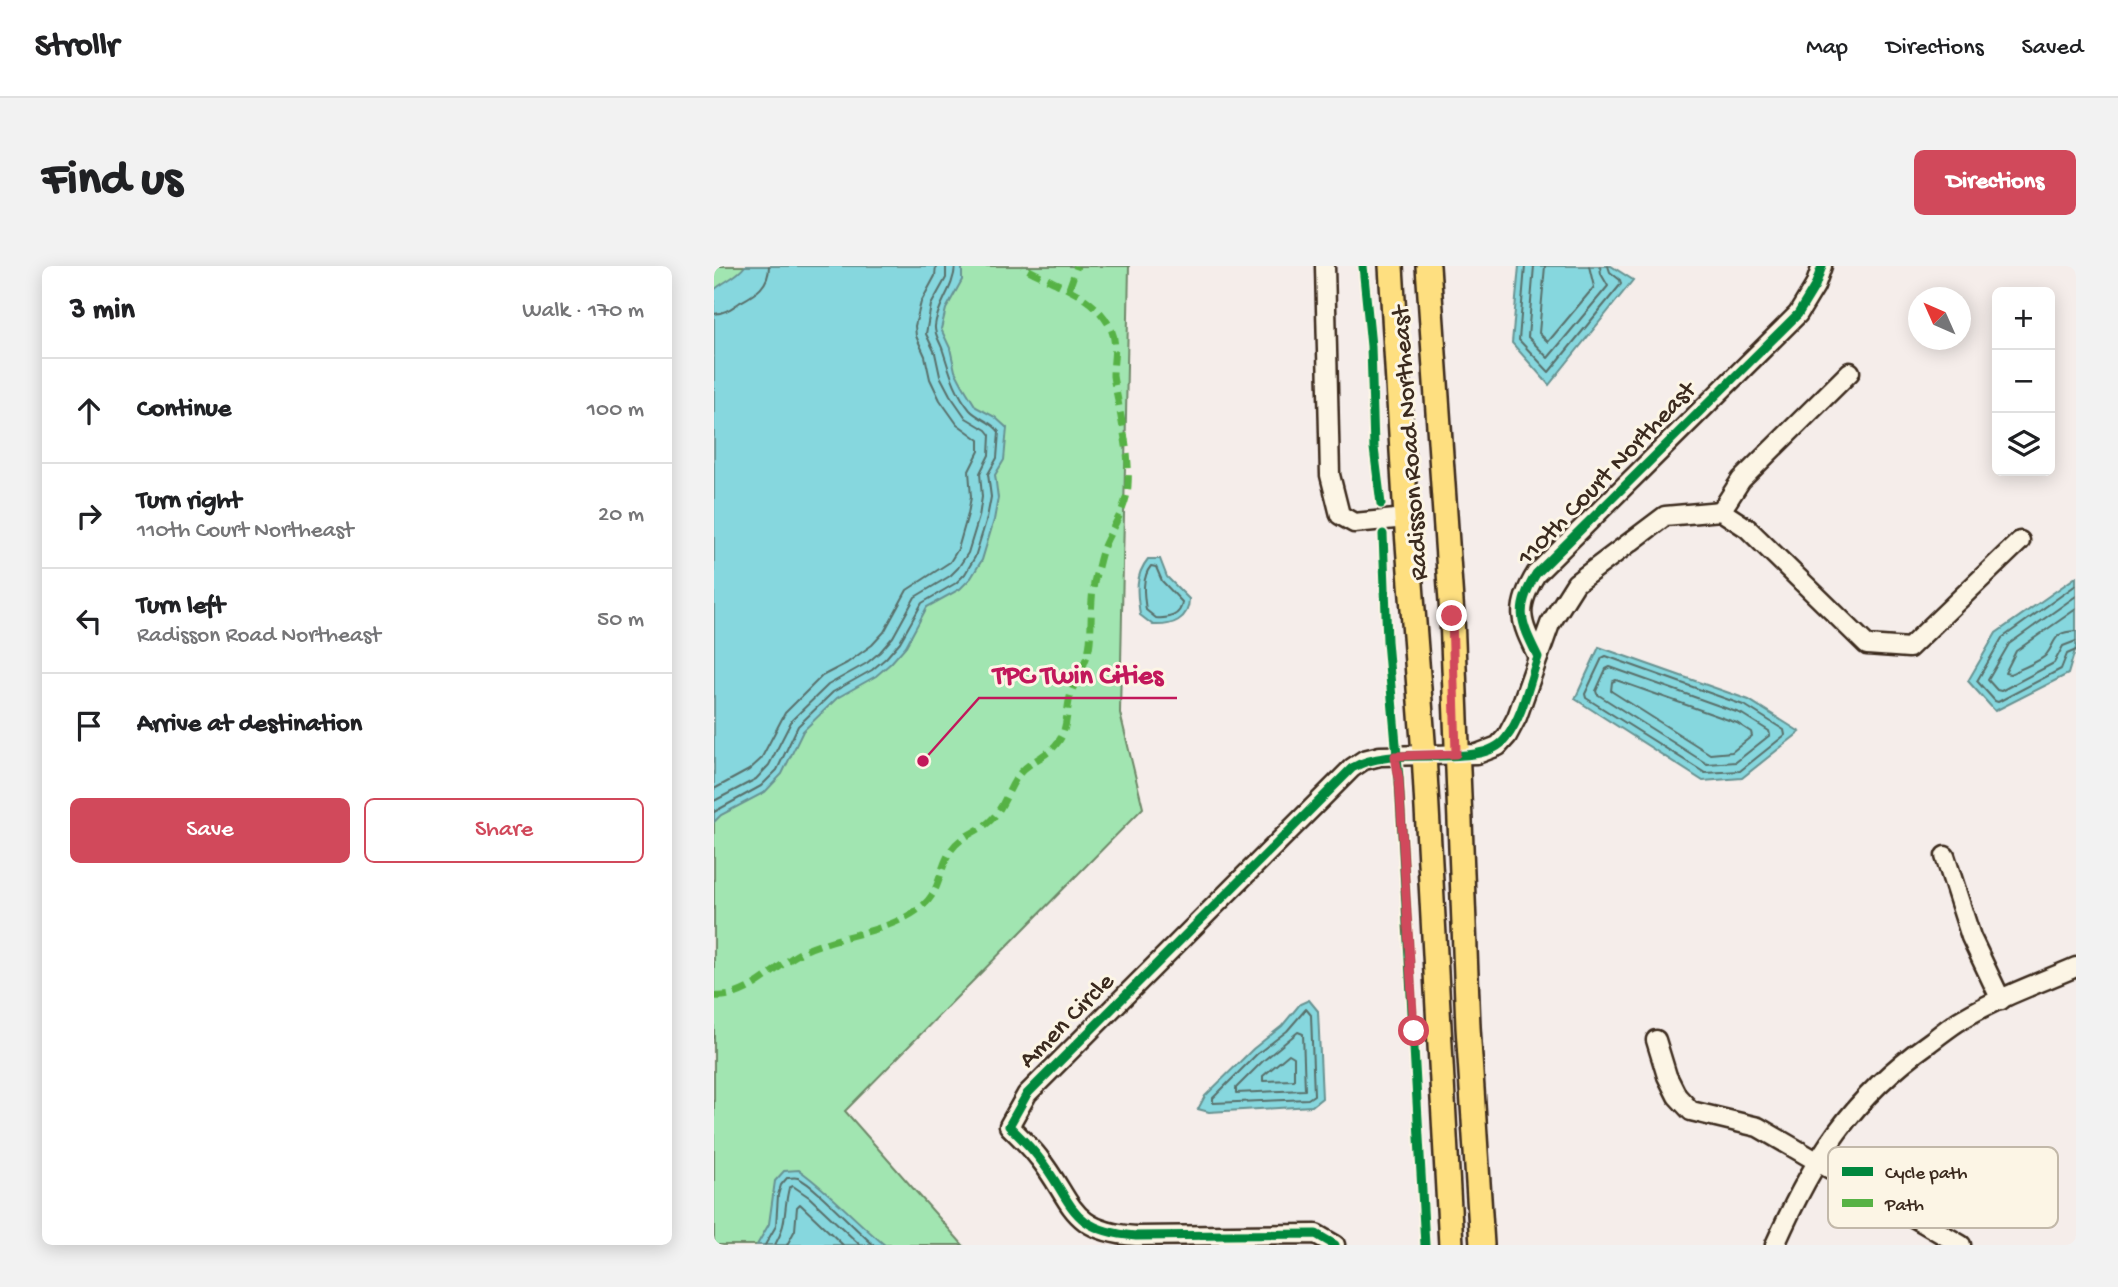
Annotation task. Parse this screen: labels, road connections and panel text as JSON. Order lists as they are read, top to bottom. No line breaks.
{"streets":{"main road":["Radisson Road Northeast"],"street":["110th Court Northeast","Amen Circle"]},"crossings":[["Radisson Road Northeast","Amen Circle"]],"places":["TPC Twin Cities"],"legend":["Cycle path","Path"],"north":"top left","page":{"header":"Strollr","nav":["Map","Directions","Saved"],"buttons":["Directions",["Save","Share"]],"title":"Find us","heading":["3 min","Walk · 170 m"],"map_buttons":["+","−"],"list":[["Continue","100 m"],["Turn right","110th Court Northeast","20 m"],["Turn left","Radisson Road Northeast","50 m"],"Arrive at destination"]}}
